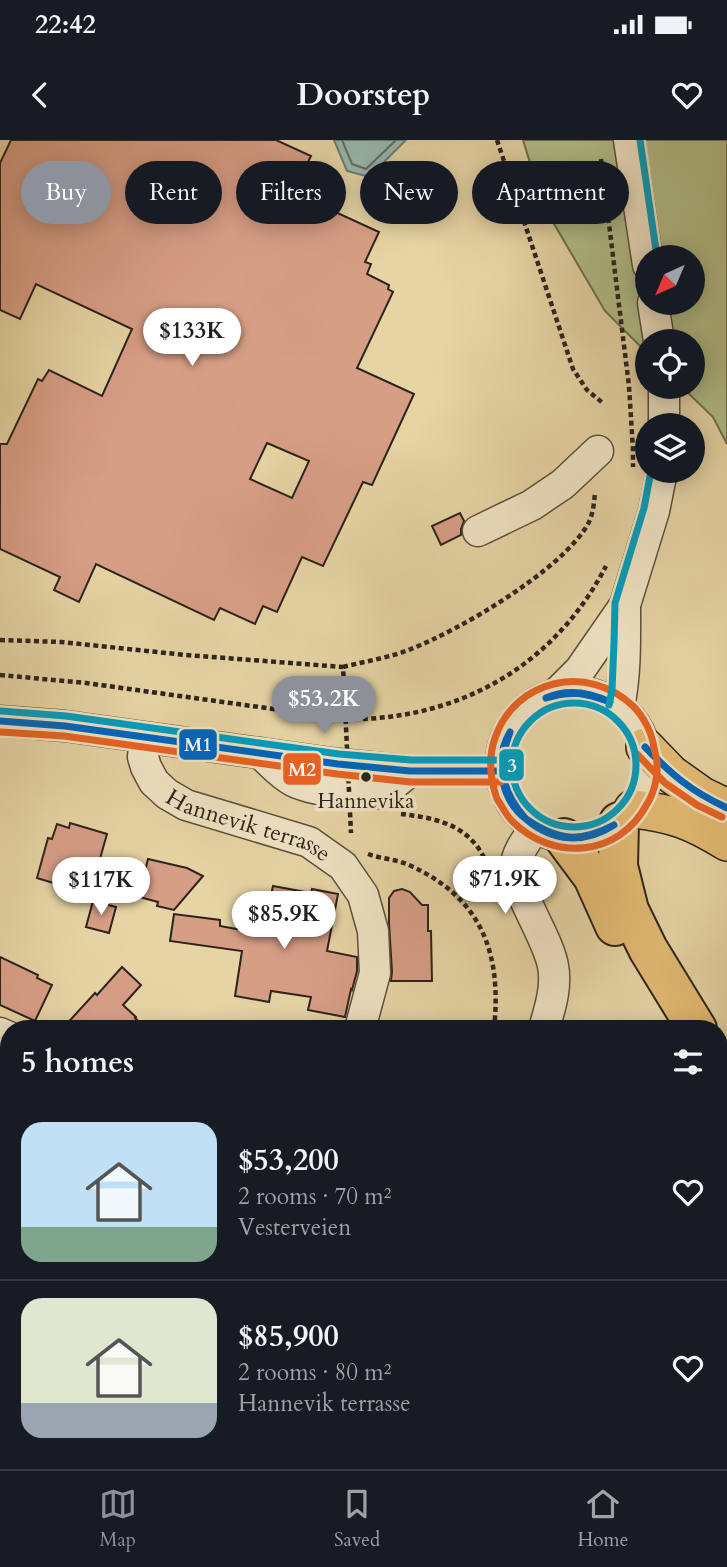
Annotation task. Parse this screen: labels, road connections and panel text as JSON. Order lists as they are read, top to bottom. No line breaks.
{"streets":{"street":["Hannevik terrasse"]},"places":["Hannevika"],"lines":["transit line 3","transit line M2","transit line M1"],"north":"bottom left","page":{"status":"22:42","header":"Doorstep","chip":["Buy","Rent","Filters","New","Apartment"],"price":["$133K","$53.2K","$71.9K","$117K","$85.9K"],"heading":"5 homes","list":[{"name":"$53,200","note":"2 rooms · 70 m² · Vesterveien"},{"name":"$85,900","note":"2 rooms · 80 m² · Hannevik terrasse"}],"tabs":["Map","Saved","Home"]}}
